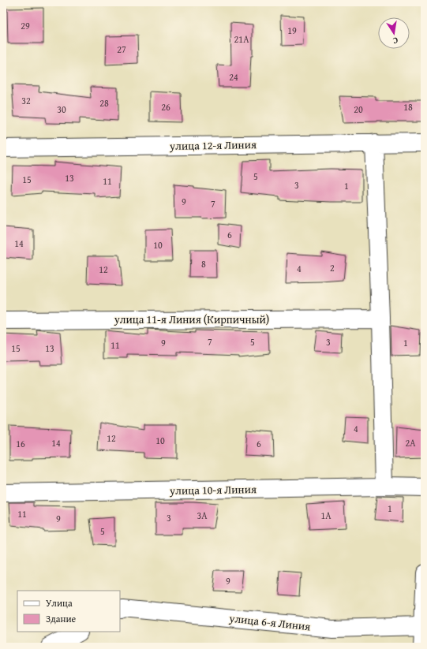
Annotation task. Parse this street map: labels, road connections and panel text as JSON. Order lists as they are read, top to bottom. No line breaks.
{"streets":{"street":["улица 12-я Линия","улица 11-я Линия (Кирпичный)","улица 10-я Линия","улица 6-я Линия"]},"house_numbers":["29","19","21А","27","24","32","28","26","18","30","20","5","13","15","11","3","1","9","7","6","14","10","8","2","4","12","7","5","3","9","1","11","15","13","4","12","10","14","2А","16","6","1","11","3А","1А","3","9","5","9"],"legend":["Улица","Здание"],"north":"bottom"}
